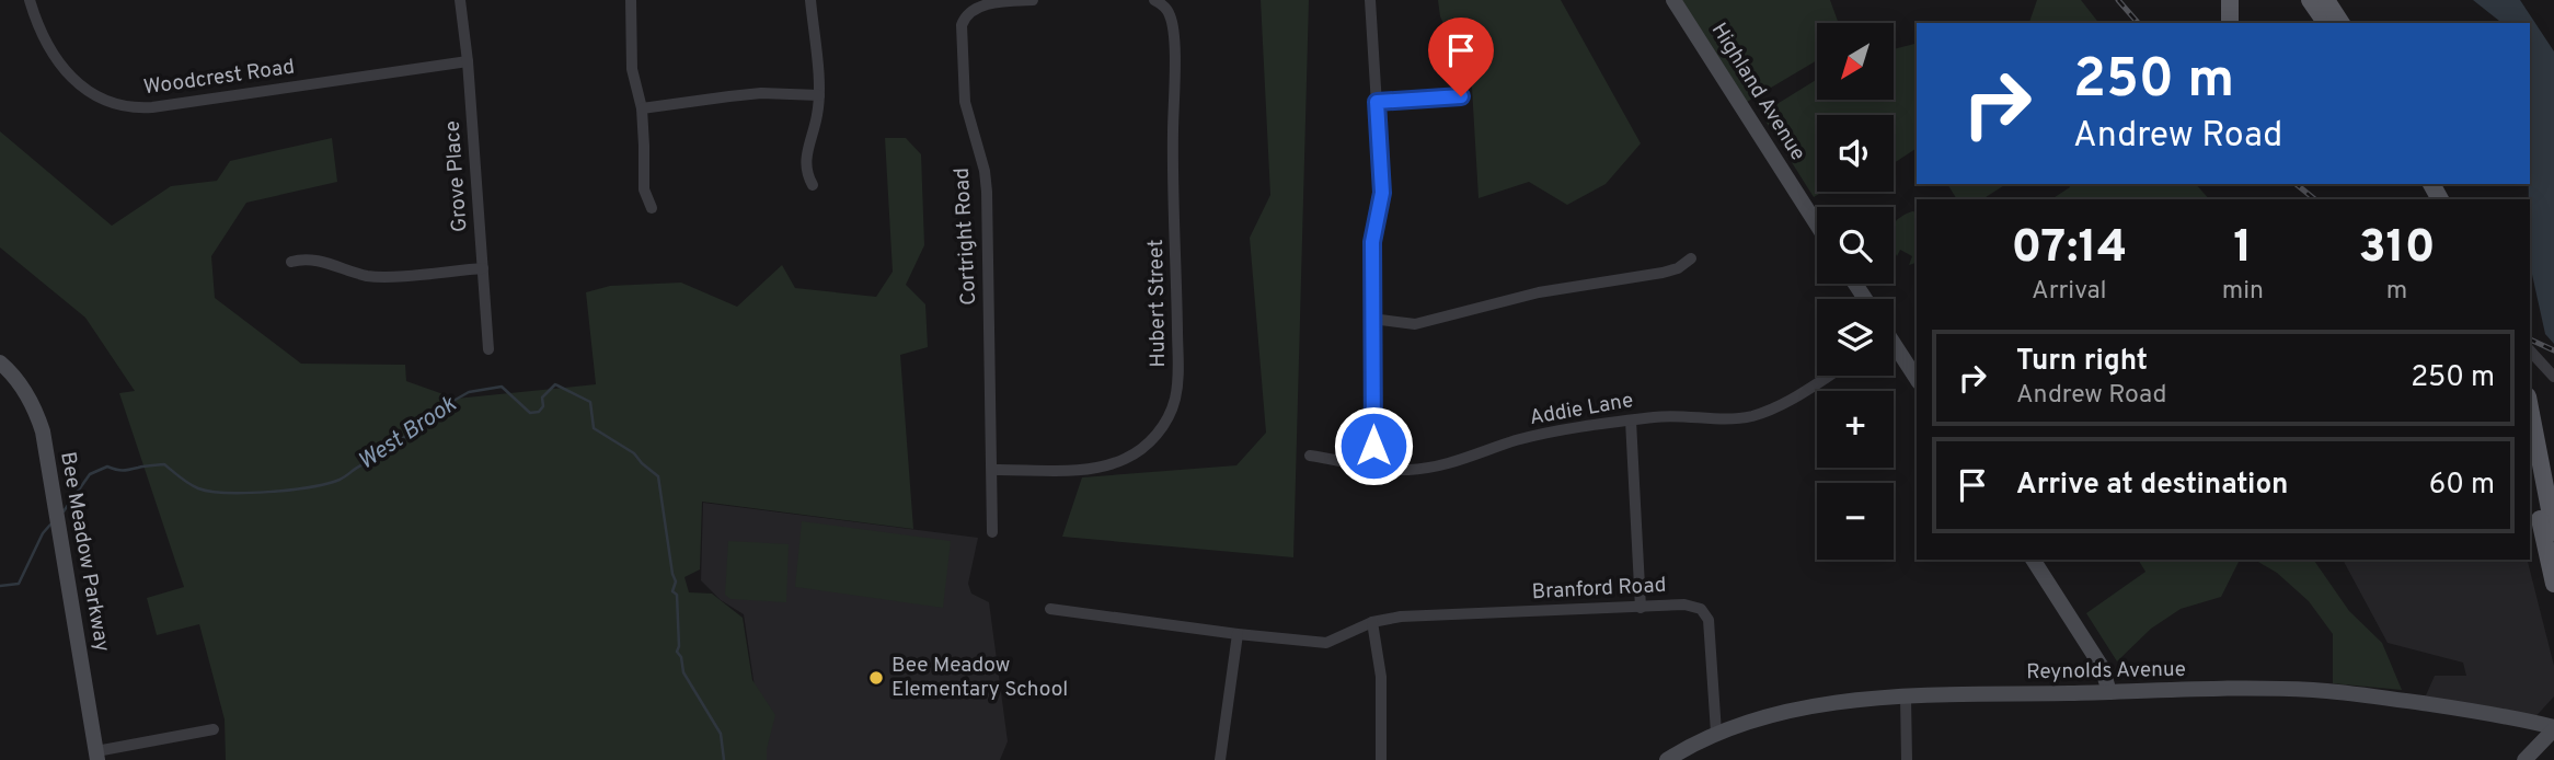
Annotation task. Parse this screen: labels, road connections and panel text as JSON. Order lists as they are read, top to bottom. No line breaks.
{"streets":{"street":["Woodcrest Road","Highland Avenue","Grove Place","Cortright Road","Hubert Street","Addie Lane","Bee Meadow Parkway","Branford Road","Reynolds Avenue"]},"crossings":[["Woodcrest Road","Grove Place"],["Cortright Road","Hubert Street"],["Branford Road","Reynolds Avenue"]],"water":["West Brook"],"places":["Bee Meadow Elementary School"],"north":"bottom left","page":{"map_buttons":["+","−"],"turn":["250 m","Andrew Road"],"eta":["07:14","Arrival","1","min","310","m"],"list":[{"name":"Turn right","note":"Andrew Road","value":"250 m"},{"name":"Arrive at destination","value":"60 m"}]}}
